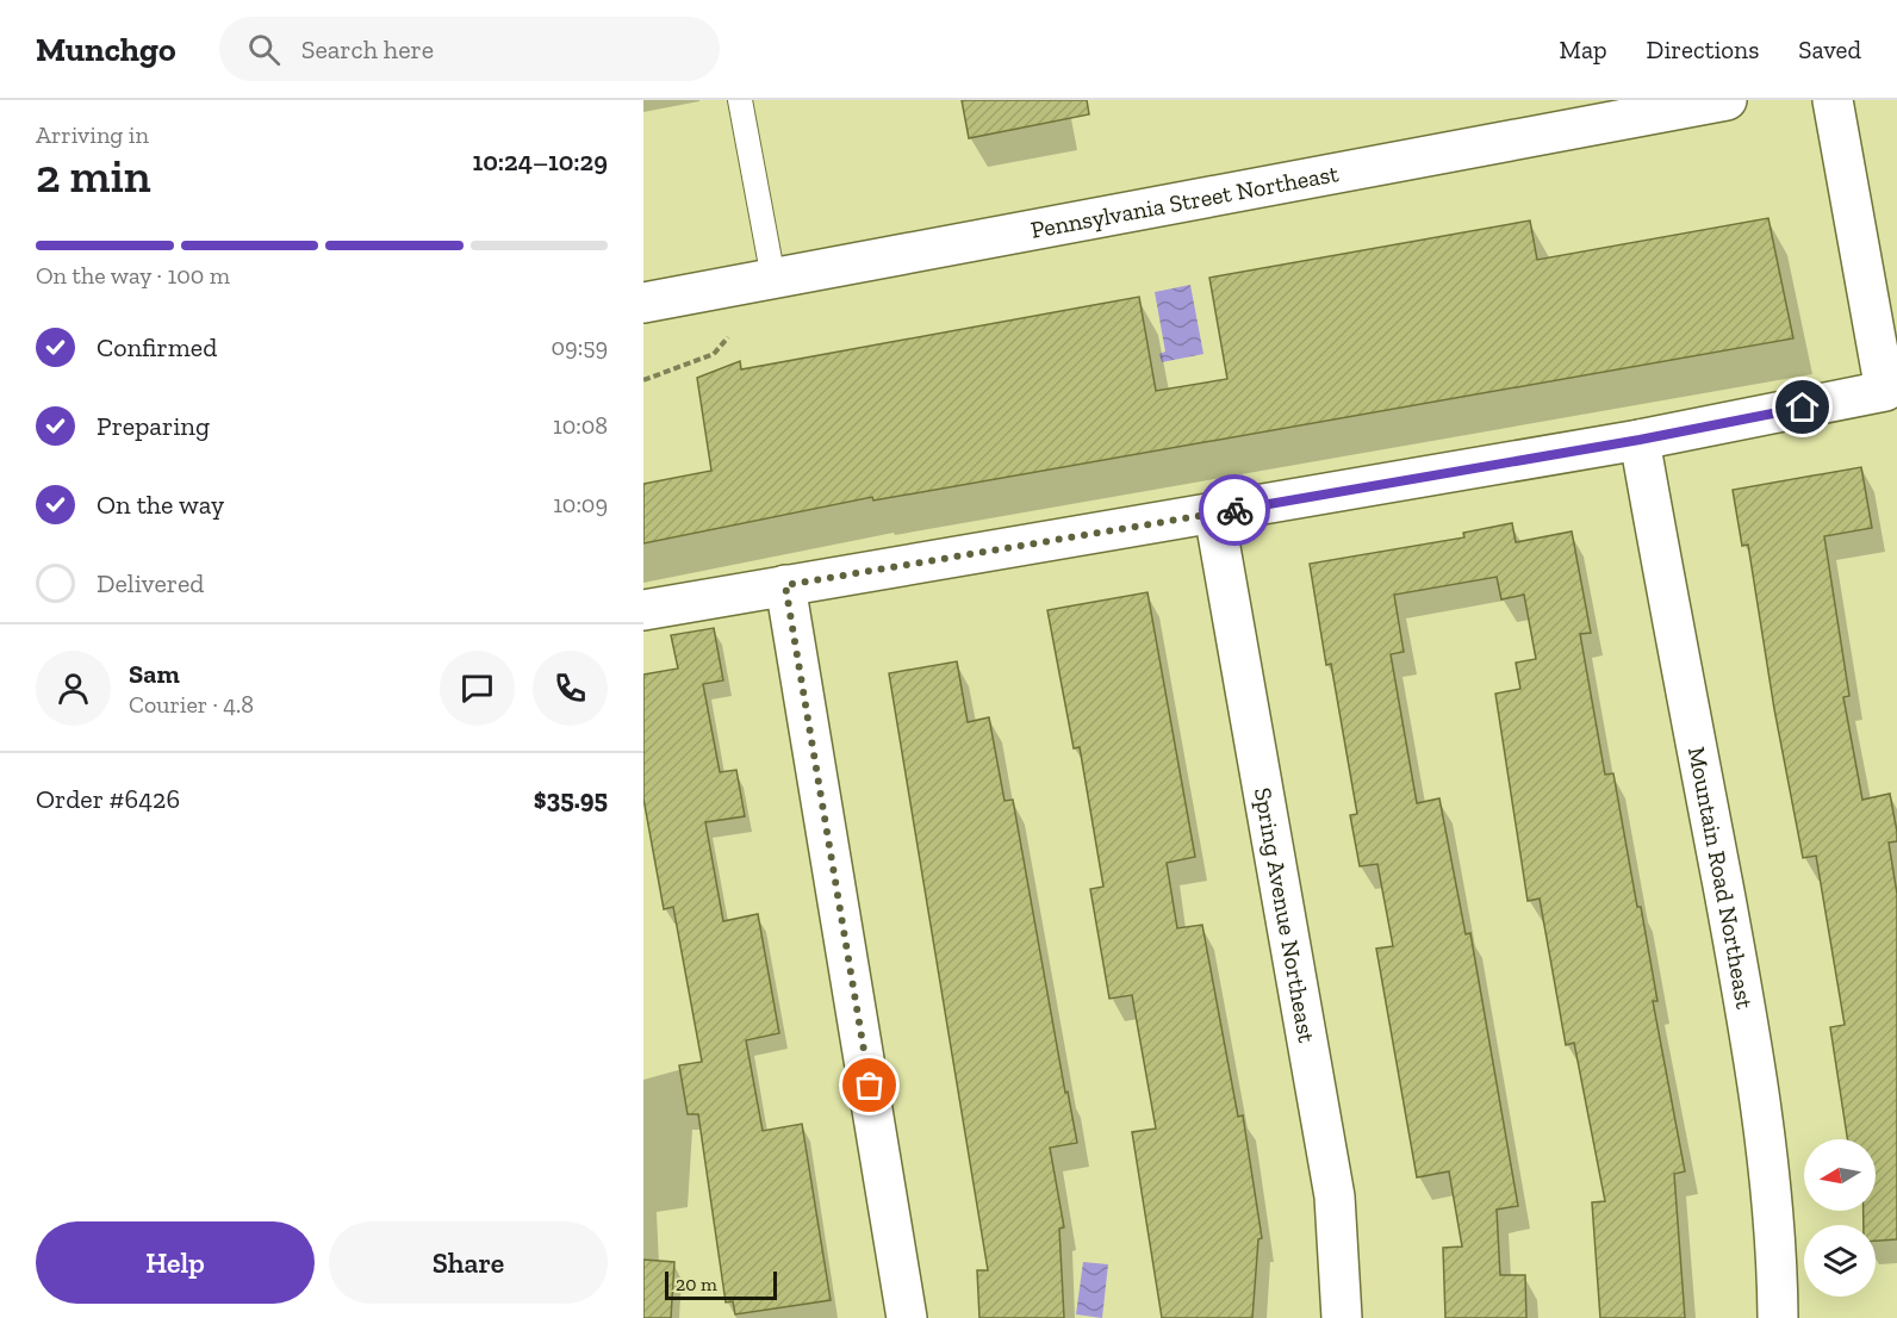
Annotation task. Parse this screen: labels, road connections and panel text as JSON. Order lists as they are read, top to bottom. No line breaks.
{"streets":{"street":["Pennsylvania Street Northeast","Mountain Road Northeast","Spring Avenue Northeast"]},"scale_bar":"20 m","north":"left","page":{"header":"Munchgo","search":"Search here","nav":["Map","Directions","Saved"],"heading":["2 min","Arriving in","10:24–10:29"],"panel":["Sam","Courier · 4.8","Order #6426","$35.95"],"bar":"On the way · 100 m","list":[["Confirmed","09:59"],["Preparing","10:08"],["On the way","10:09"],"Delivered"],"buttons":["Help","Share"],"scale":"20 m"}}
